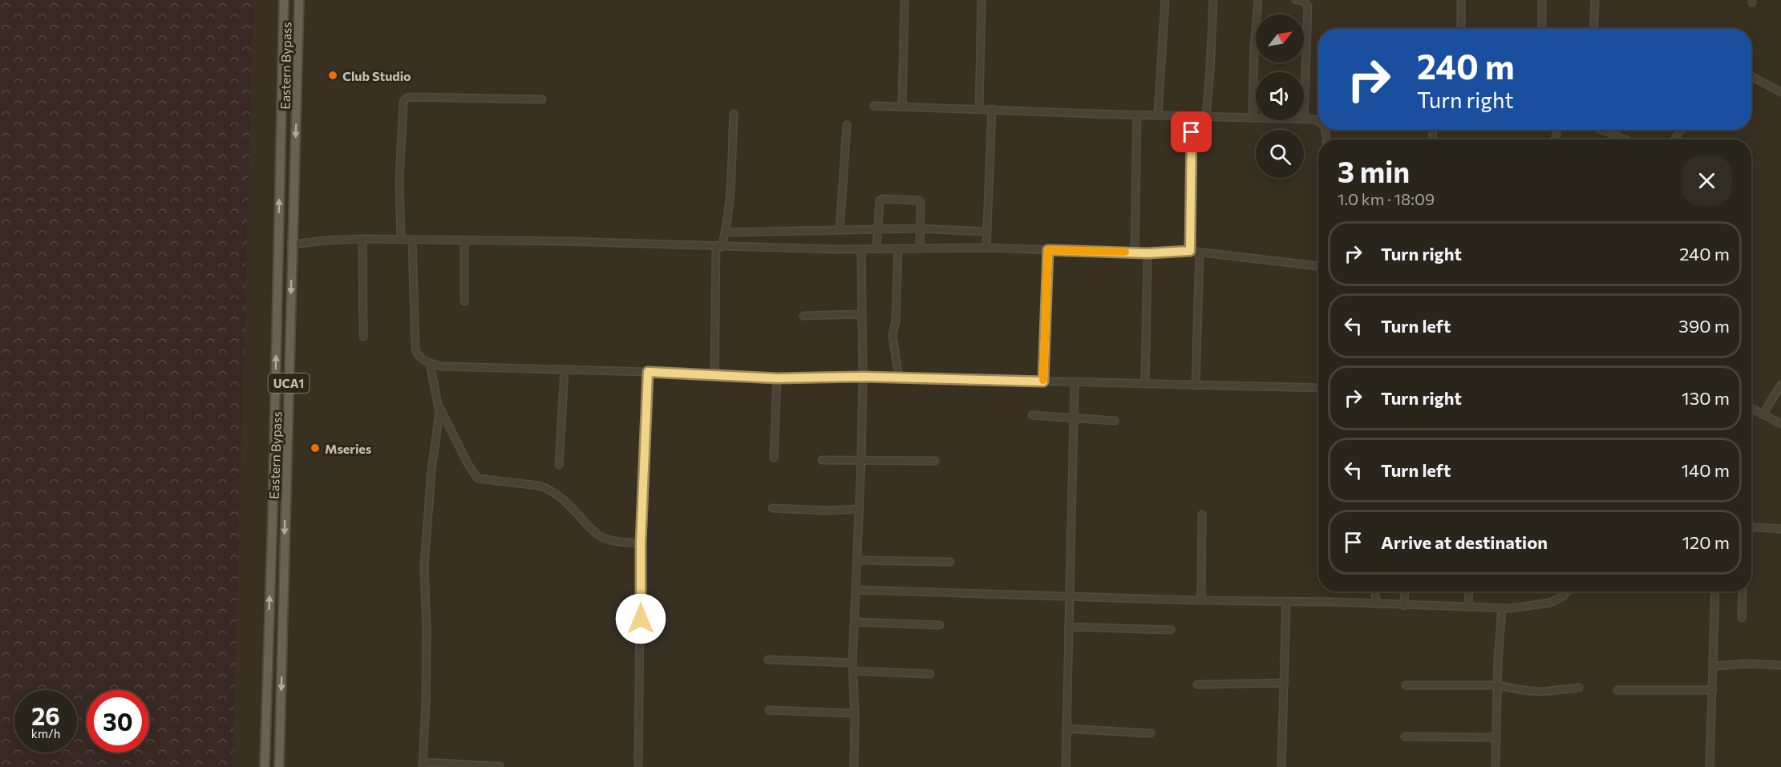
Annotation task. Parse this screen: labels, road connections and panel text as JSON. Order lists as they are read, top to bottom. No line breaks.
{"streets":{"main road":["Eastern Bypass","UCA1"]},"places":["Club Studio","Mseries"],"north":"top right","page":{"turn":["240 m","Turn right"],"heading":["3 min","1.0 km · 18:09"],"list":[{"name":"Turn right","value":"240 m"},{"name":"Turn left","value":"390 m"},{"name":"Turn right","value":"130 m"},{"name":"Turn left","value":"140 m"},{"name":"Arrive at destination","value":"120 m"}],"speed":"26 km/h","limit":"30"}}
